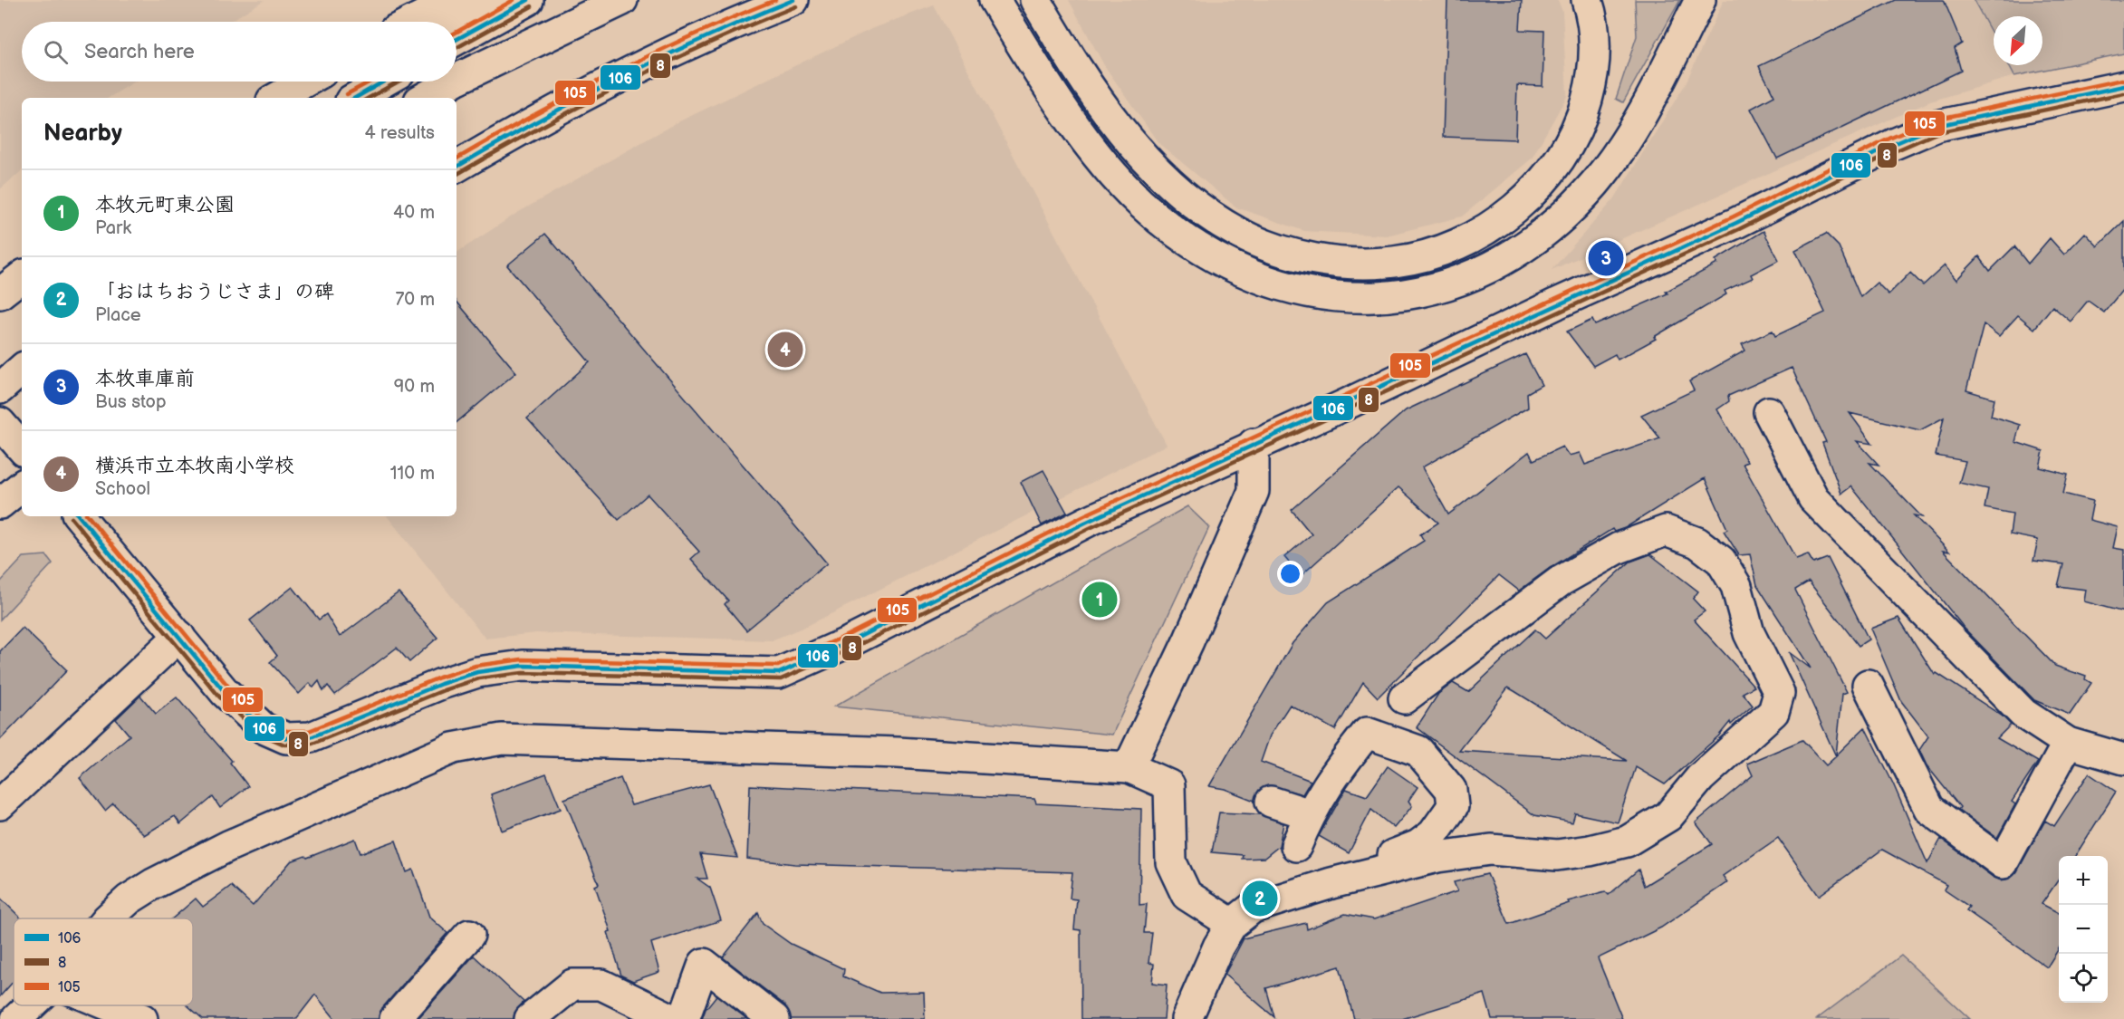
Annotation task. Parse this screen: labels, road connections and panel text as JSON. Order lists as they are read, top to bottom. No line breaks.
{"lines":["transit line 106","transit line 105","transit line 8"],"legend":["106","8","105"],"north":"bottom left","page":{"search":"Search here","heading":["Nearby","4 results"],"list":[{"mark":"1","name":"本牧元町東公園","note":"Park","value":"40 m"},{"mark":"2","name":"「おはちおうじさま」の碑","note":"Place","value":"70 m"},{"mark":"3","name":"本牧車庫前","note":"Bus stop","value":"90 m"},{"mark":"4","name":"横浜市立本牧南小学校","note":"School","value":"110 m"}],"pins":["3","4","1","2"],"map_buttons":["+","−"]}}
